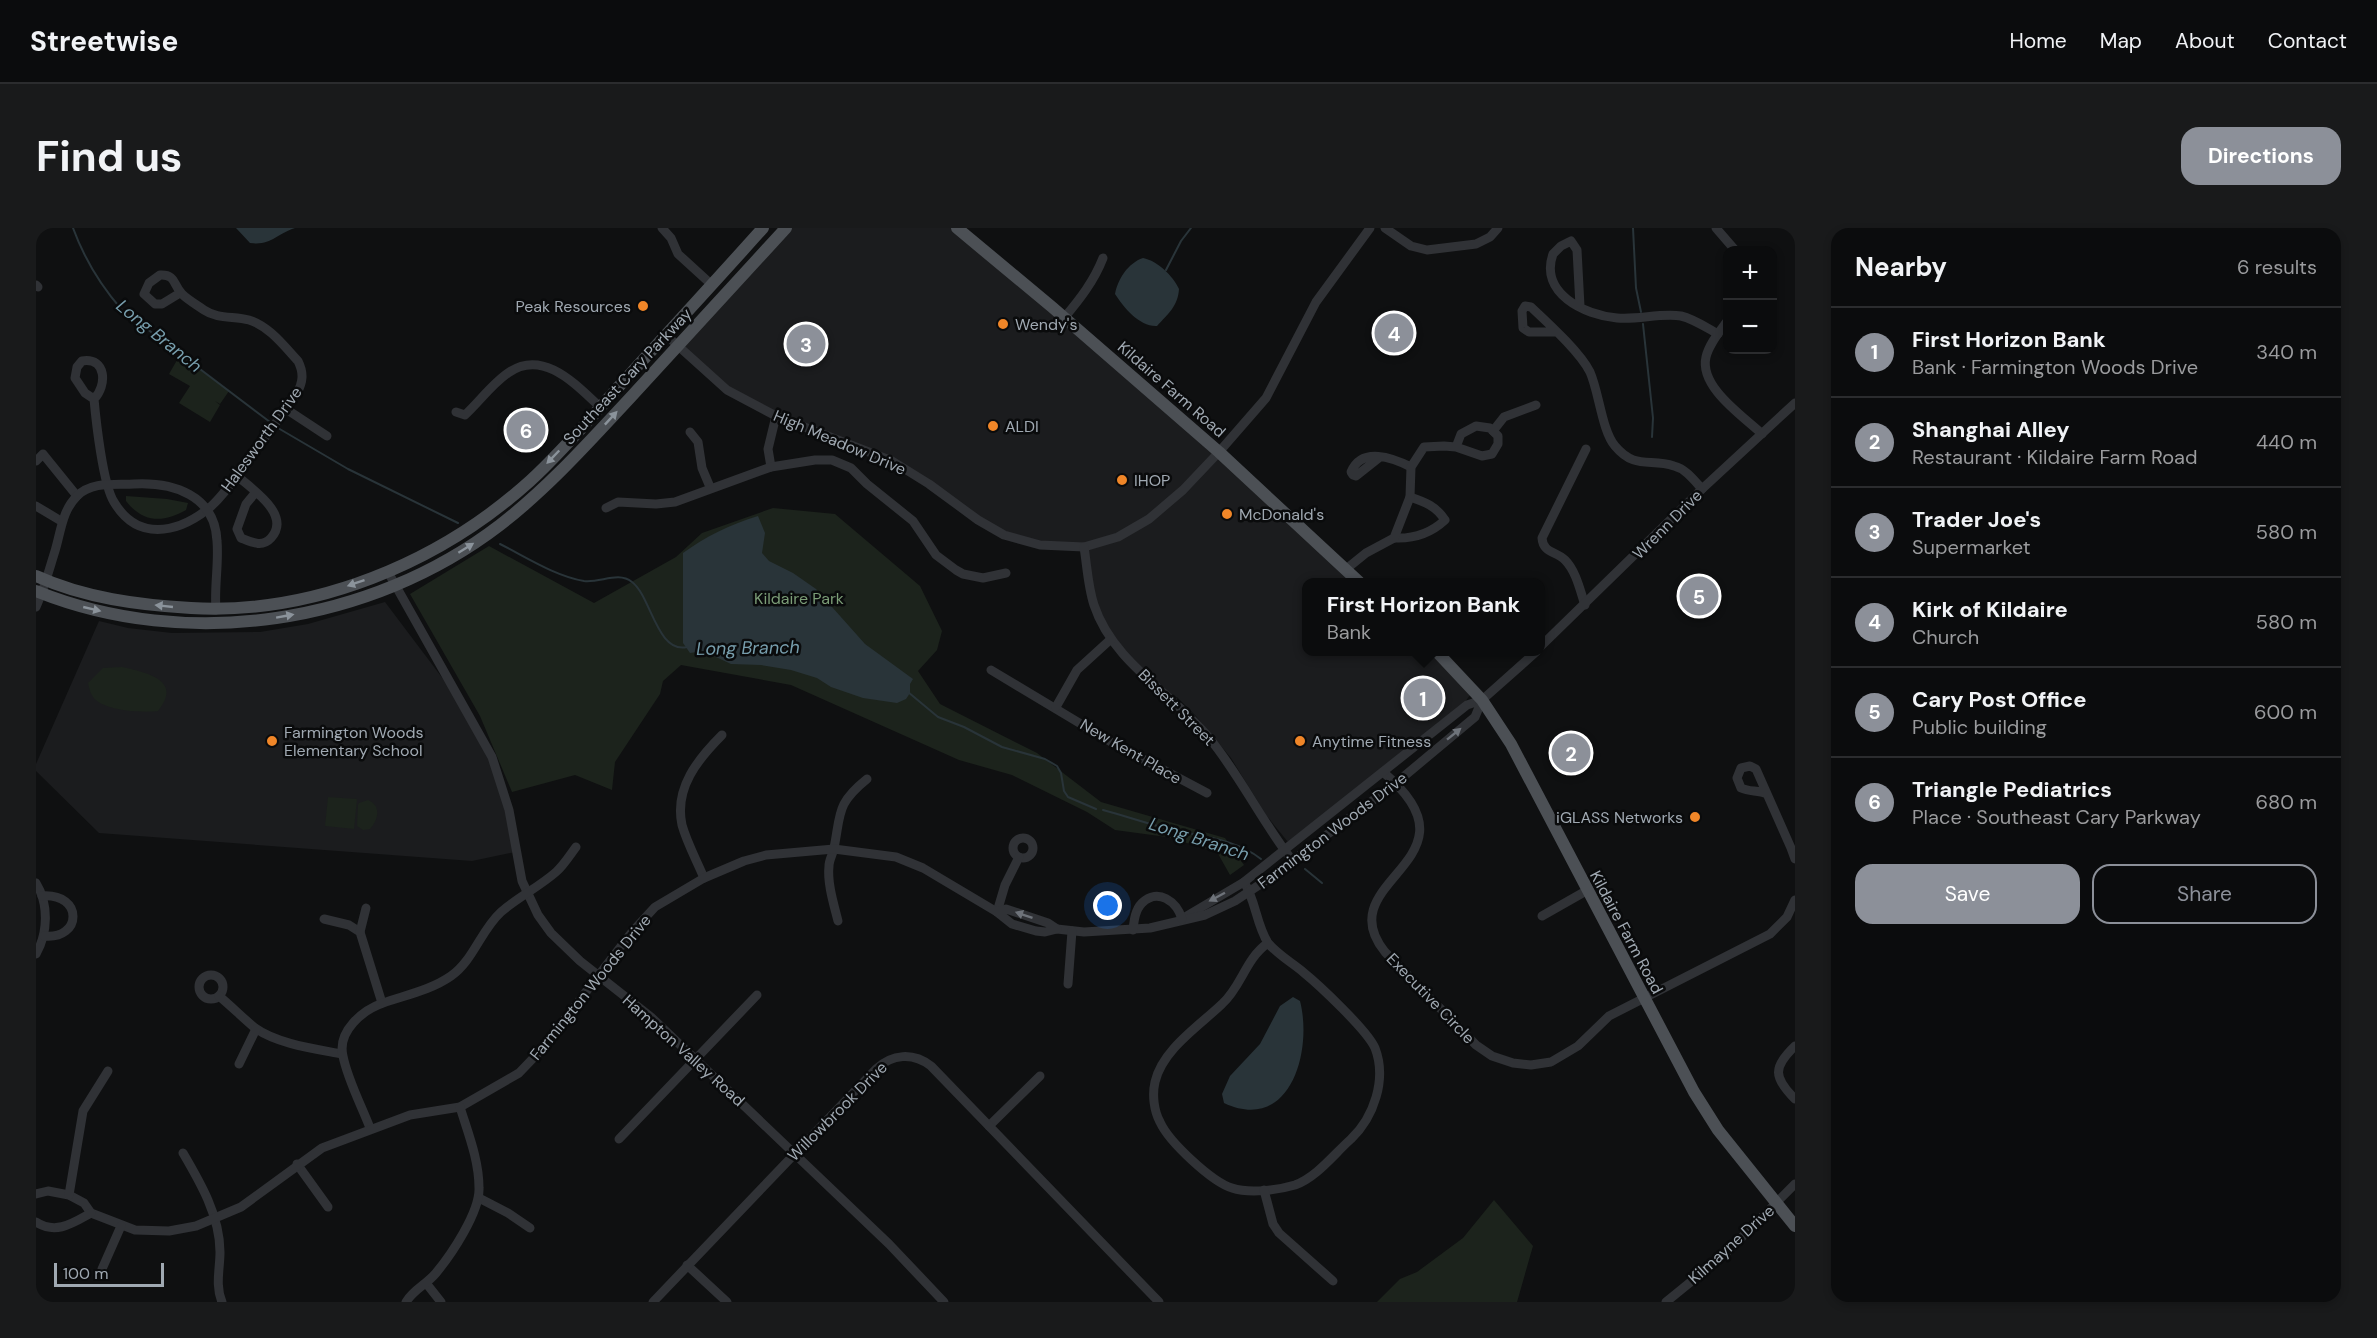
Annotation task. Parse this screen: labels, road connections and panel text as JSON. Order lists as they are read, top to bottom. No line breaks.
{"streets":{"main road":["Southeast Cary Parkway","Kildaire Farm Road"],"street":["Halesworth Drive","High Meadow Drive","Wrenn Drive","Bissett Street","New Kent Place","Farmington Woods Drive","Executive Circle","Hampton Valley Road","Willowbrook Drive","Kilmayne Drive"]},"crossings":[["Southeast Cary Parkway","High Meadow Drive"],["Southeast Cary Parkway","Hampton Valley Road"],["Kildaire Farm Road","High Meadow Drive"],["Kildaire Farm Road","Farmington Woods Drive"],["Kildaire Farm Road","Executive Circle"],["Kildaire Farm Road","Kilmayne Drive"],["High Meadow Drive","Bissett Street"],["Bissett Street","Farmington Woods Drive"],["Farmington Woods Drive","Executive Circle"],["Farmington Woods Drive","Hampton Valley Road"],["Hampton Valley Road","Willowbrook Drive"]],"water":["Long Branch"],"parks":["Kildaire Park"],"places":["Peak Resources","Wendy's","ALDI","IHOP","McDonald's","Farmington Woods Elementary School","Anytime Fitness","iGLASS Networks"],"scale_bar":"100 m","page":{"header":"Streetwise","nav":["Home","Map","About","Contact"],"buttons":["Directions",["Save","Share"]],"title":"Find us","heading":["Nearby","6 results"],"map_buttons":["+","−"],"list":[{"mark":"1","name":"First Horizon Bank","note":"Bank · Farmington Woods Drive","value":"340 m"},{"mark":"2","name":"Shanghai Alley","note":"Restaurant · Kildaire Farm Road","value":"440 m"},{"mark":"3","name":"Trader Joe's","note":"Supermarket","value":"580 m"},{"mark":"4","name":"Kirk of Kildaire","note":"Church","value":"580 m"},{"mark":"5","name":"Cary Post Office","note":"Public building","value":"600 m"},{"mark":"6","name":"Triangle Pediatrics","note":"Place · Southeast Cary Parkway","value":"680 m"}],"pins":["4","3","6","5","1","2"],"popup":["First Horizon Bank","Bank"],"scale":"100 m"}}
